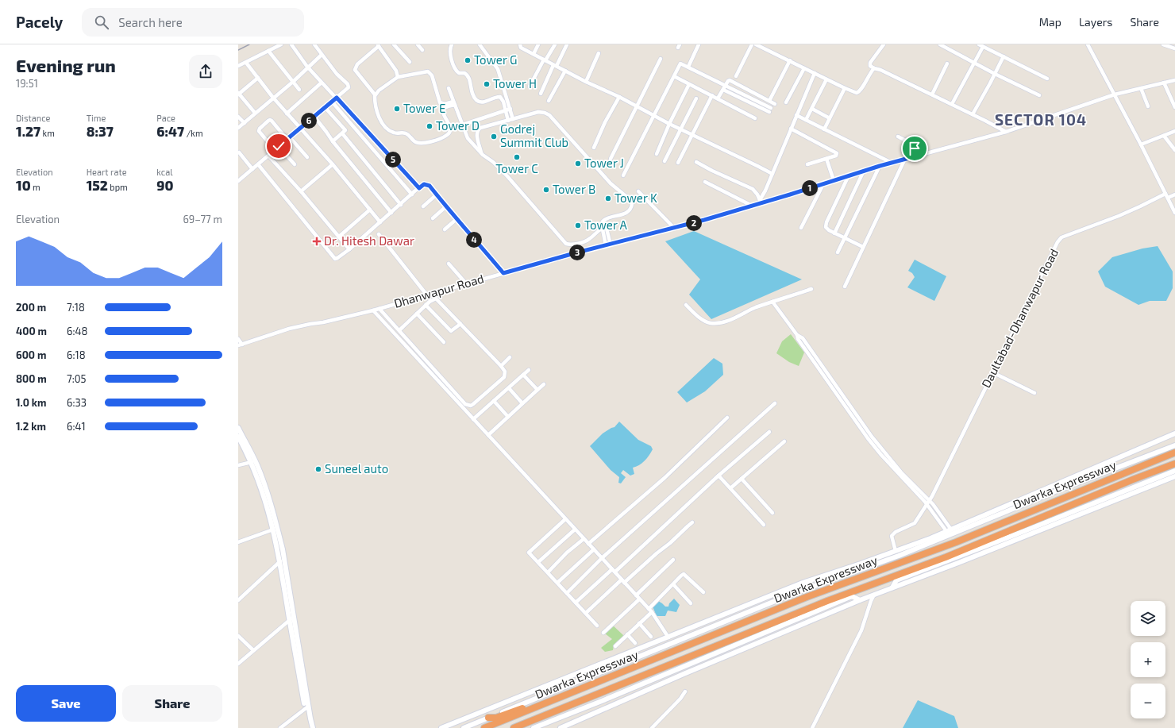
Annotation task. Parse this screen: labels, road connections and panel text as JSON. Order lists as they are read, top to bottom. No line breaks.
{"streets":{"highway":["Dwarka Expressway"],"street":["Dhanwapur Road","Daultabad-Dhanwapur Road"]},"districts":["SECTOR 104"],"places":{"other":["Tower G","Tower H","Tower E","Tower D","Godrej Summit Club","Tower C","Tower J","Tower B","Tower K","Tower A","Suneel auto"],"health":["Dr. Hitesh Dawar"]},"page":{"header":"Pacely","search":"Search here","nav":["Map","Layers","Share"],"heading":["Evening run","19:51"],"stats":[["Distance","1.27 km"],["Time","8:37"],["Pace","6:47 /km"],["Elevation","10 m"],["Heart rate","152 bpm"],["kcal","90"]],"pins":["6","5","1","2","4","3"],"chart":["Elevation","69–77 m"],"list":[{"name":"200 m","note":"7:18"},{"name":"400 m","note":"6:48"},{"name":"600 m","note":"6:18"},{"name":"800 m","note":"7:05"},{"name":"1.0 km","note":"6:33"},{"name":"1.2 km","note":"6:41"}],"map_buttons":["+","−"],"buttons":["Save","Share"]}}
